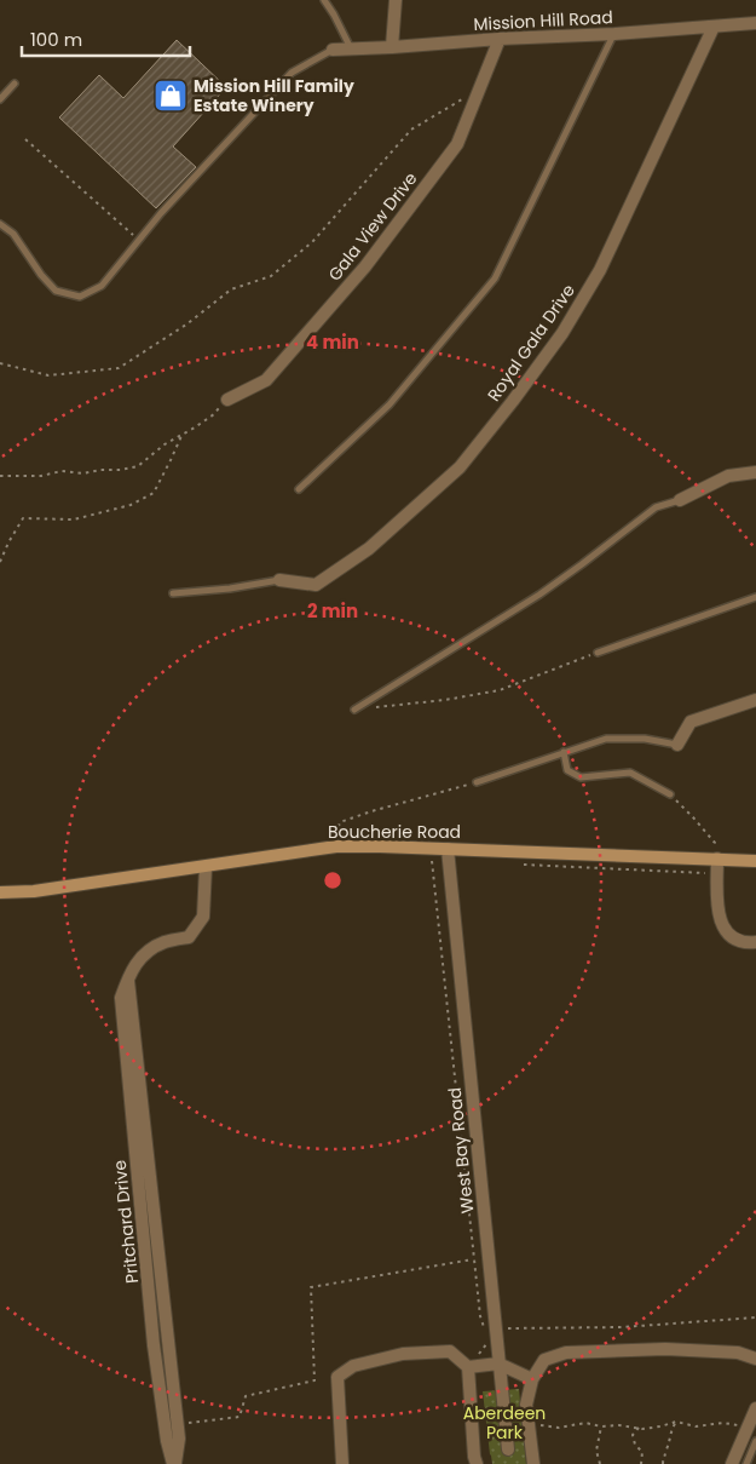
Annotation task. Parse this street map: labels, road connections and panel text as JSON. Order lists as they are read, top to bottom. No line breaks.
{"streets":{"main road":["Boucherie Road"],"street":["Mission Hill Road","Gala View Drive","Royal Gala Drive","West Bay Road","Pritchard Drive"]},"crossings":[["Mission Hill Road","Gala View Drive"],["Mission Hill Road","Royal Gala Drive"],["Boucherie Road","West Bay Road"],["Boucherie Road","Pritchard Drive"]],"parks":["Aberdeen Park"],"places":{"shop":["Mission Hill Family Estate Winery"]},"scale_bar":"100 m","rings":["4 min","2 min"]}
